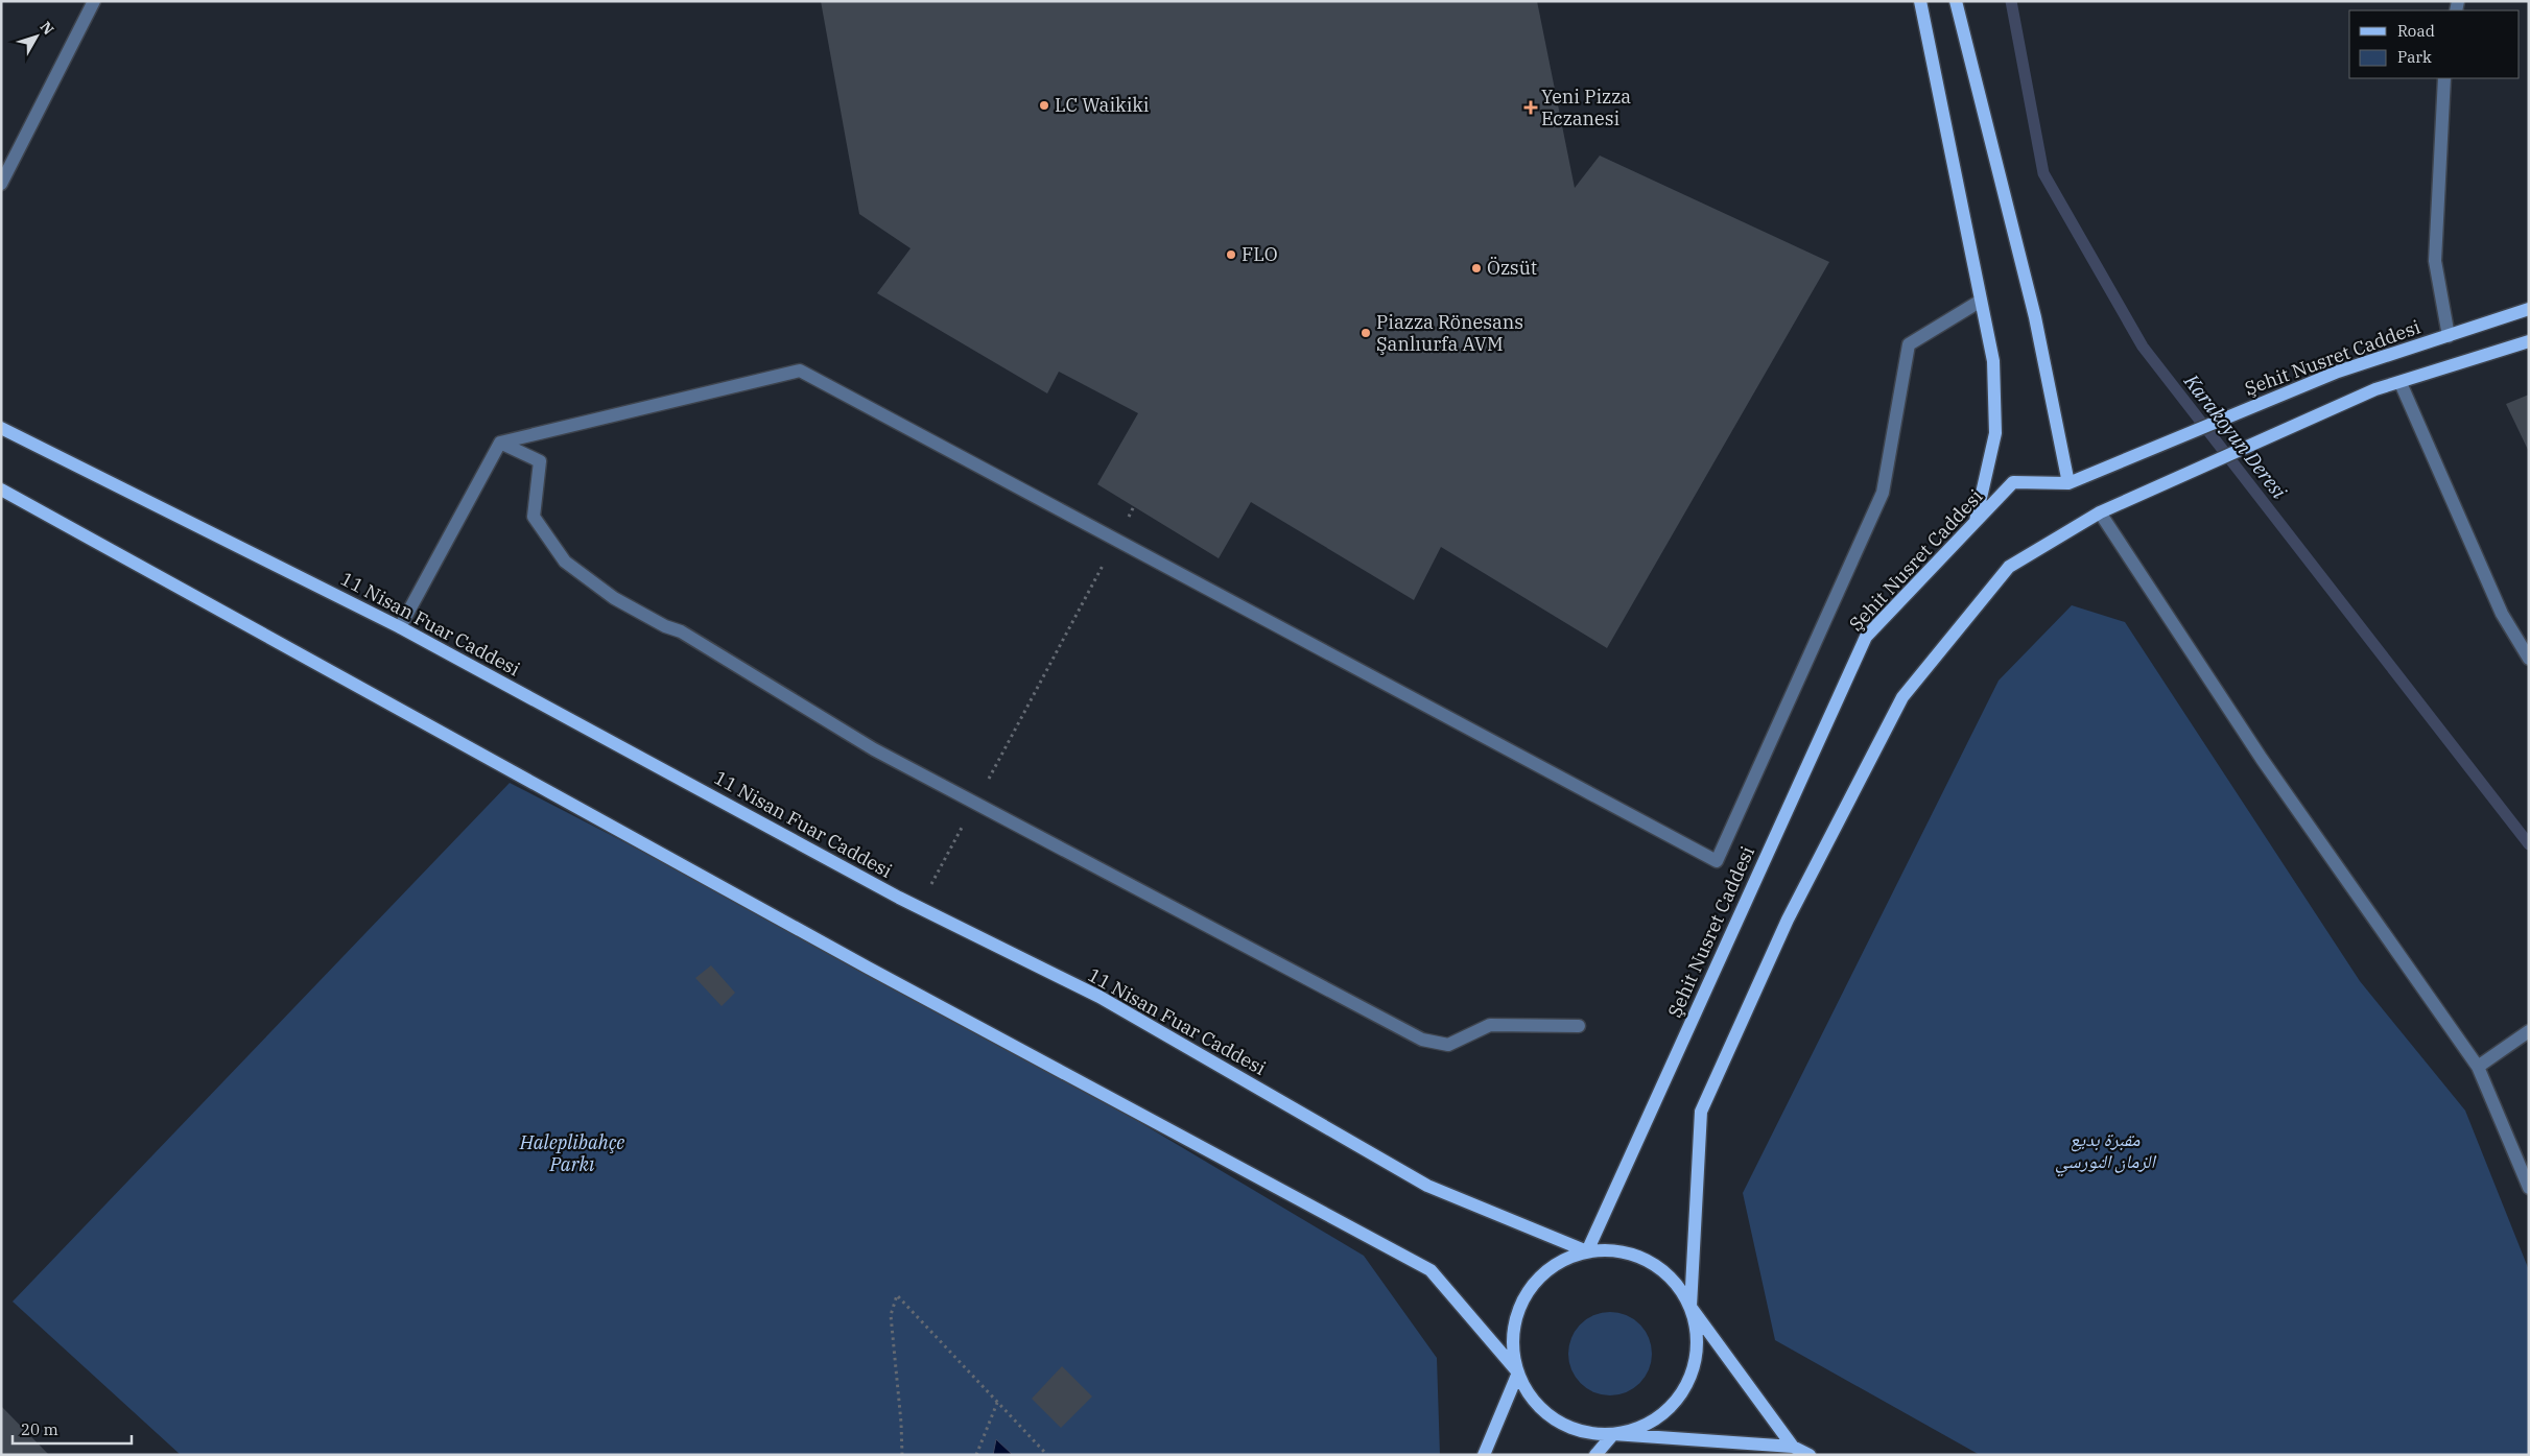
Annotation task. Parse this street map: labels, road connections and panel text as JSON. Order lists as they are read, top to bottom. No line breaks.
{"streets":{"main road":["Şehit Nusret Caddesi","11 Nisan Fuar Caddesi"]},"crossings":[["Şehit Nusret Caddesi","11 Nisan Fuar Caddesi"]],"water":["Karakoyun Deresi"],"parks":["مقبرة بديع الزمان النورسي","Haleplibahçe Parkı"],"places":{"other":["LC Waikiki","FLO","Özsüt","Piazza Rönesans Şanlıurfa AVM"],"health":["Yeni Pizza Eczanesi"]},"legend":["Road","Park"],"scale_bar":"20 m","north":"top right"}
